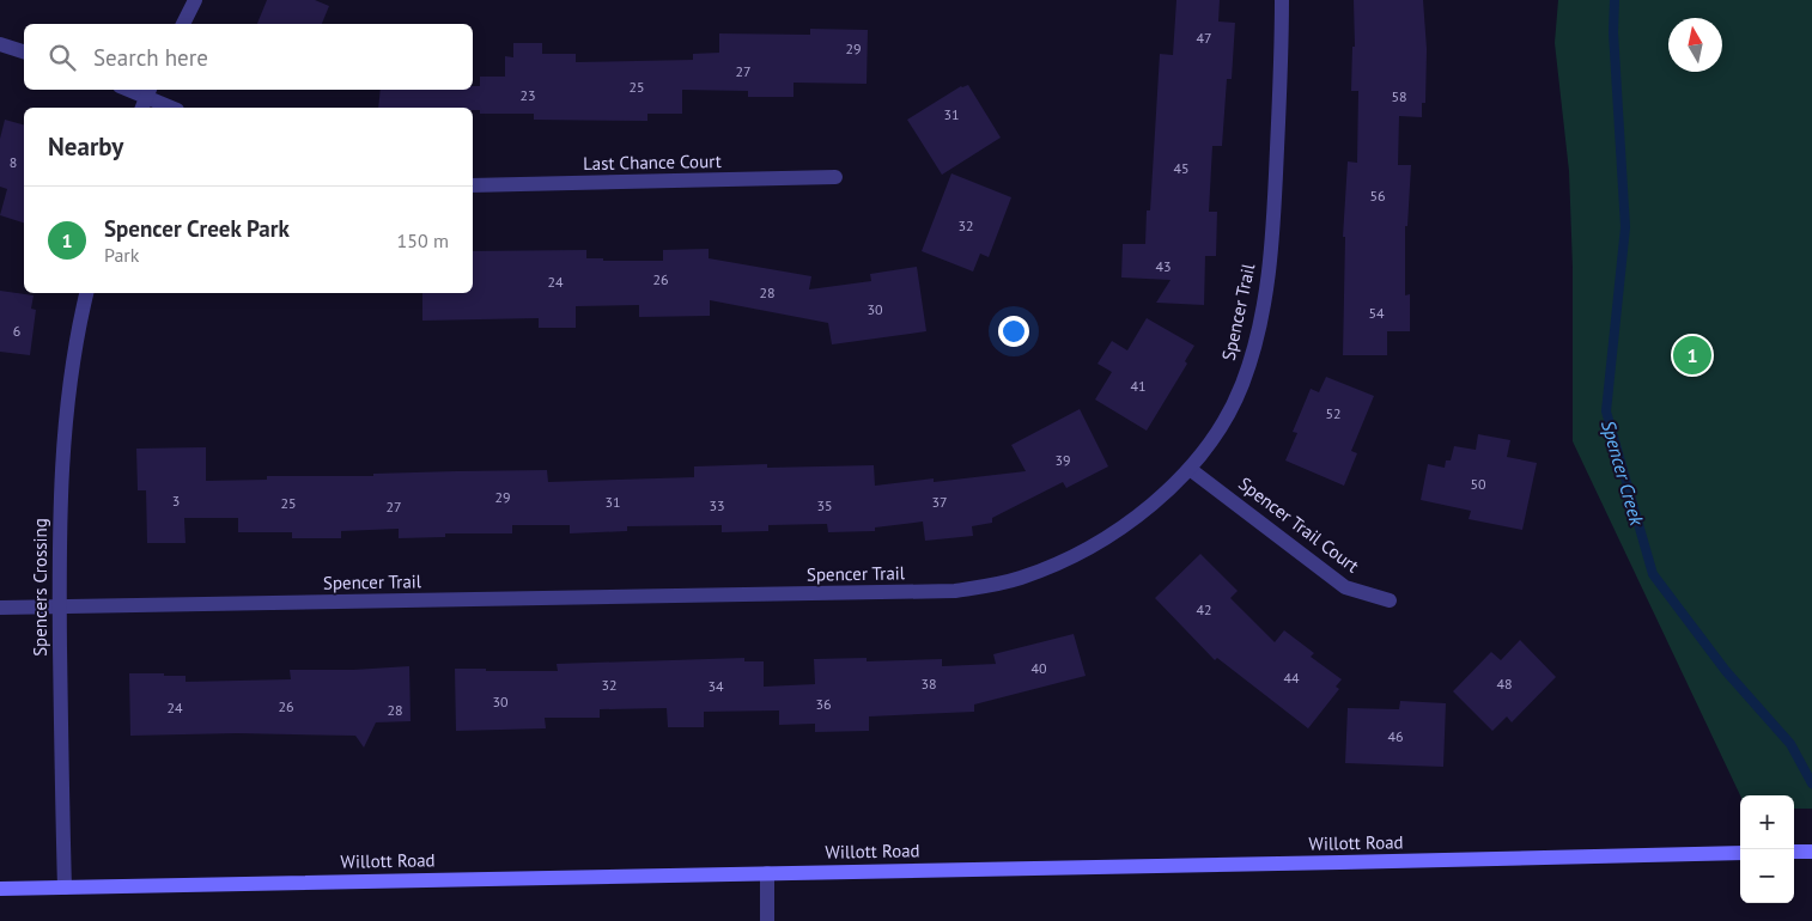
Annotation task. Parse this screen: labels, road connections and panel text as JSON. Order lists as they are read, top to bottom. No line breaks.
{"streets":{"main road":["Willott Road"],"street":["Last Chance Court","Spencer Trail","Spencer Trail Court","Spencers Crossing"]},"crossings":[["Spencer Trail","Spencer Trail Court"],["Spencer Trail","Spencers Crossing"],["Spencers Crossing","Willott Road"]],"water":["Spencer Creek"],"house_numbers":["47","29","27","25","23","58","31","8","45","56","32","43","26","24","28","30","54","6","41","52","39","50","29","3","31","37","25","33","35","27","42","40","44","38","48","32","34","30","36","26","24","28","46"],"north":"top","page":{"search":"Search here","heading":"Nearby","list":[{"mark":"1","name":"Spencer Creek Park","note":"Park","value":"150 m"}],"pins":"1","map_buttons":["+","−"]}}
